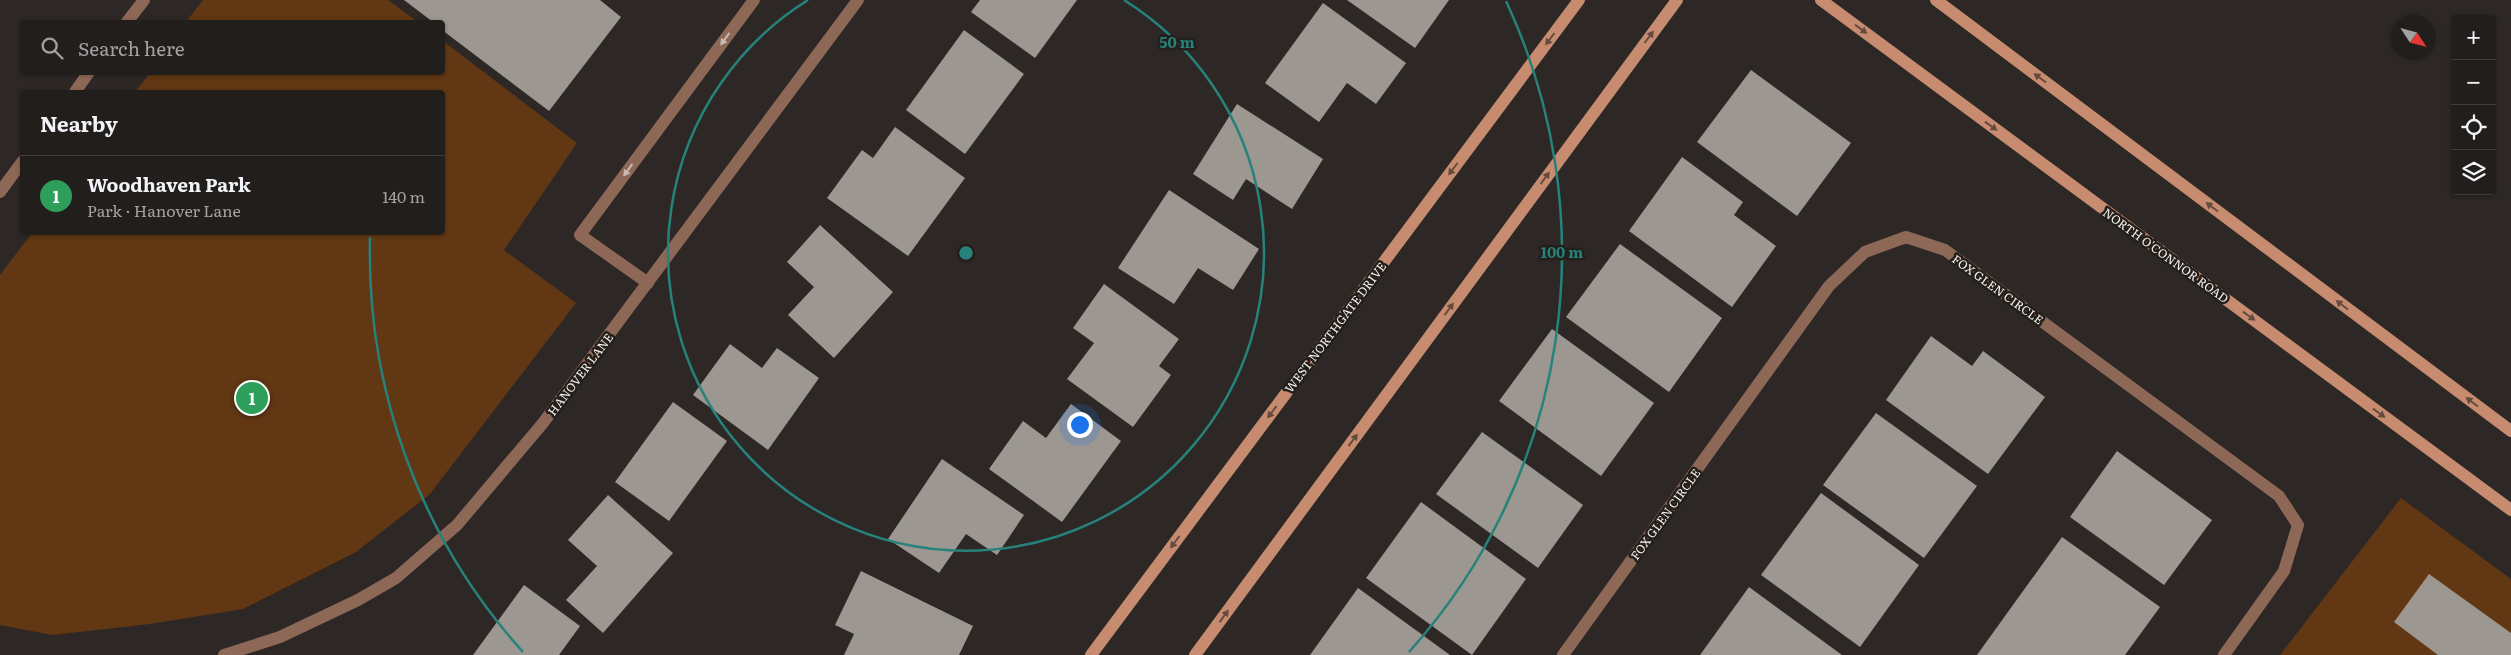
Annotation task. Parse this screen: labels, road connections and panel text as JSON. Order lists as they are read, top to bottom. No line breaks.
{"streets":{"main road":["NORTH O'CONNOR ROAD","WEST NORTHGATE DRIVE"],"street":["FOX GLEN CIRCLE","HANOVER LANE"]},"north":"bottom right","page":{"map_buttons":["+","−"],"search":"Search here","heading":"Nearby","list":[{"mark":"1","name":"Woodhaven Park","note":"Park · Hanover Lane","value":"140 m"}],"pins":"1"},"rings":["50 m","100 m"]}
